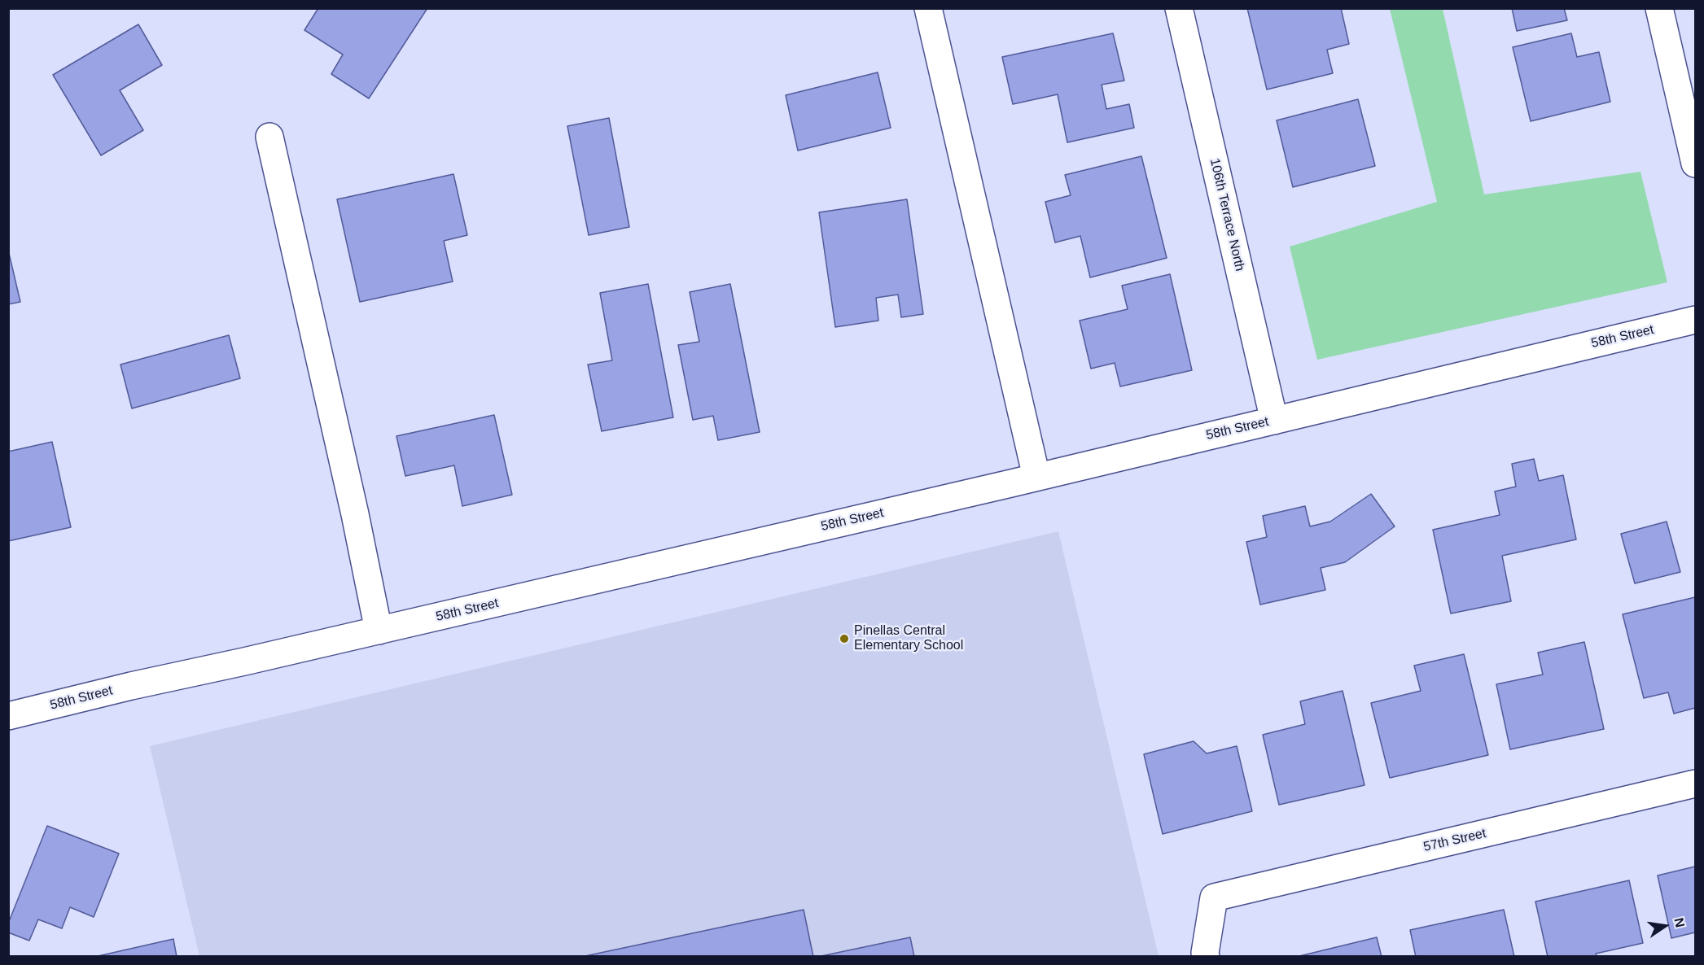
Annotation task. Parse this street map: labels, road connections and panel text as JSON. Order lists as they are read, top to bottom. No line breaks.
{"streets":{"street":["106th Terrace North","58th Street","57th Street"]},"crossings":[["106th Terrace North","58th Street"]],"places":["Pinellas Central Elementary School"],"north":"right"}
